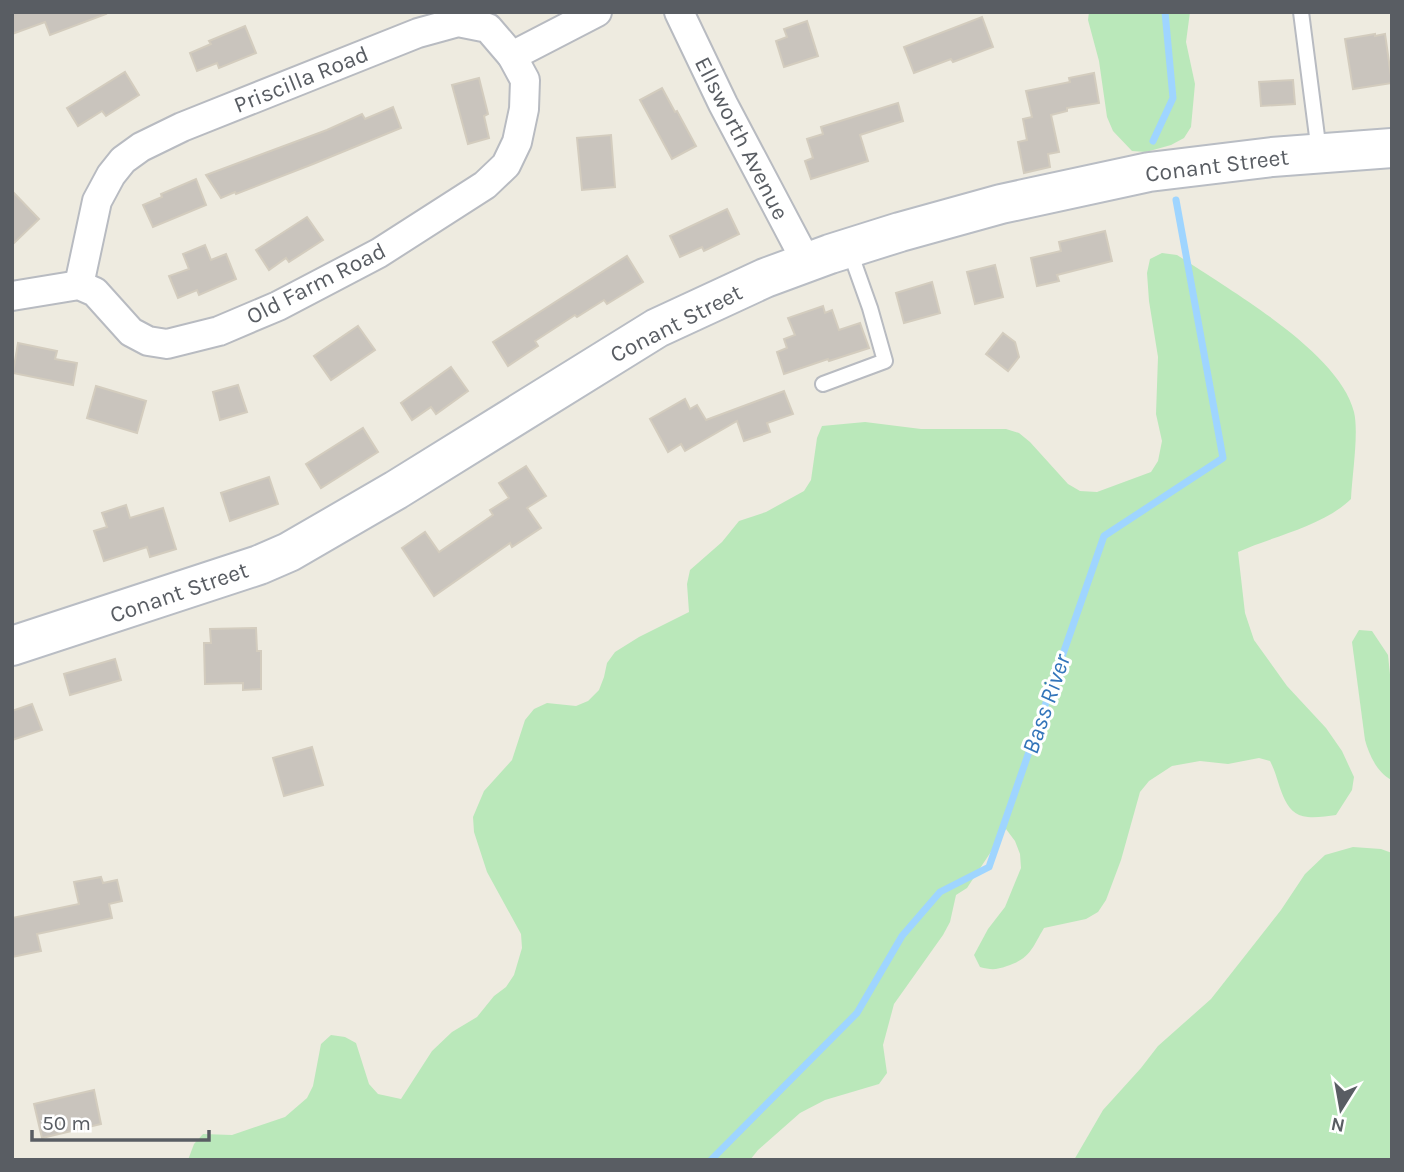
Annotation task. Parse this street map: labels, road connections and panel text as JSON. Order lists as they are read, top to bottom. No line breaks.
{"streets":{"main road":["Conant Street"],"street":["Priscilla Road","Ellsworth Avenue","Old Farm Road"]},"crossings":[["Priscilla Road","Old Farm Road"],["Ellsworth Avenue","Conant Street"]],"water":["Bass River"],"scale_bar":"50 m","north":"bottom"}
